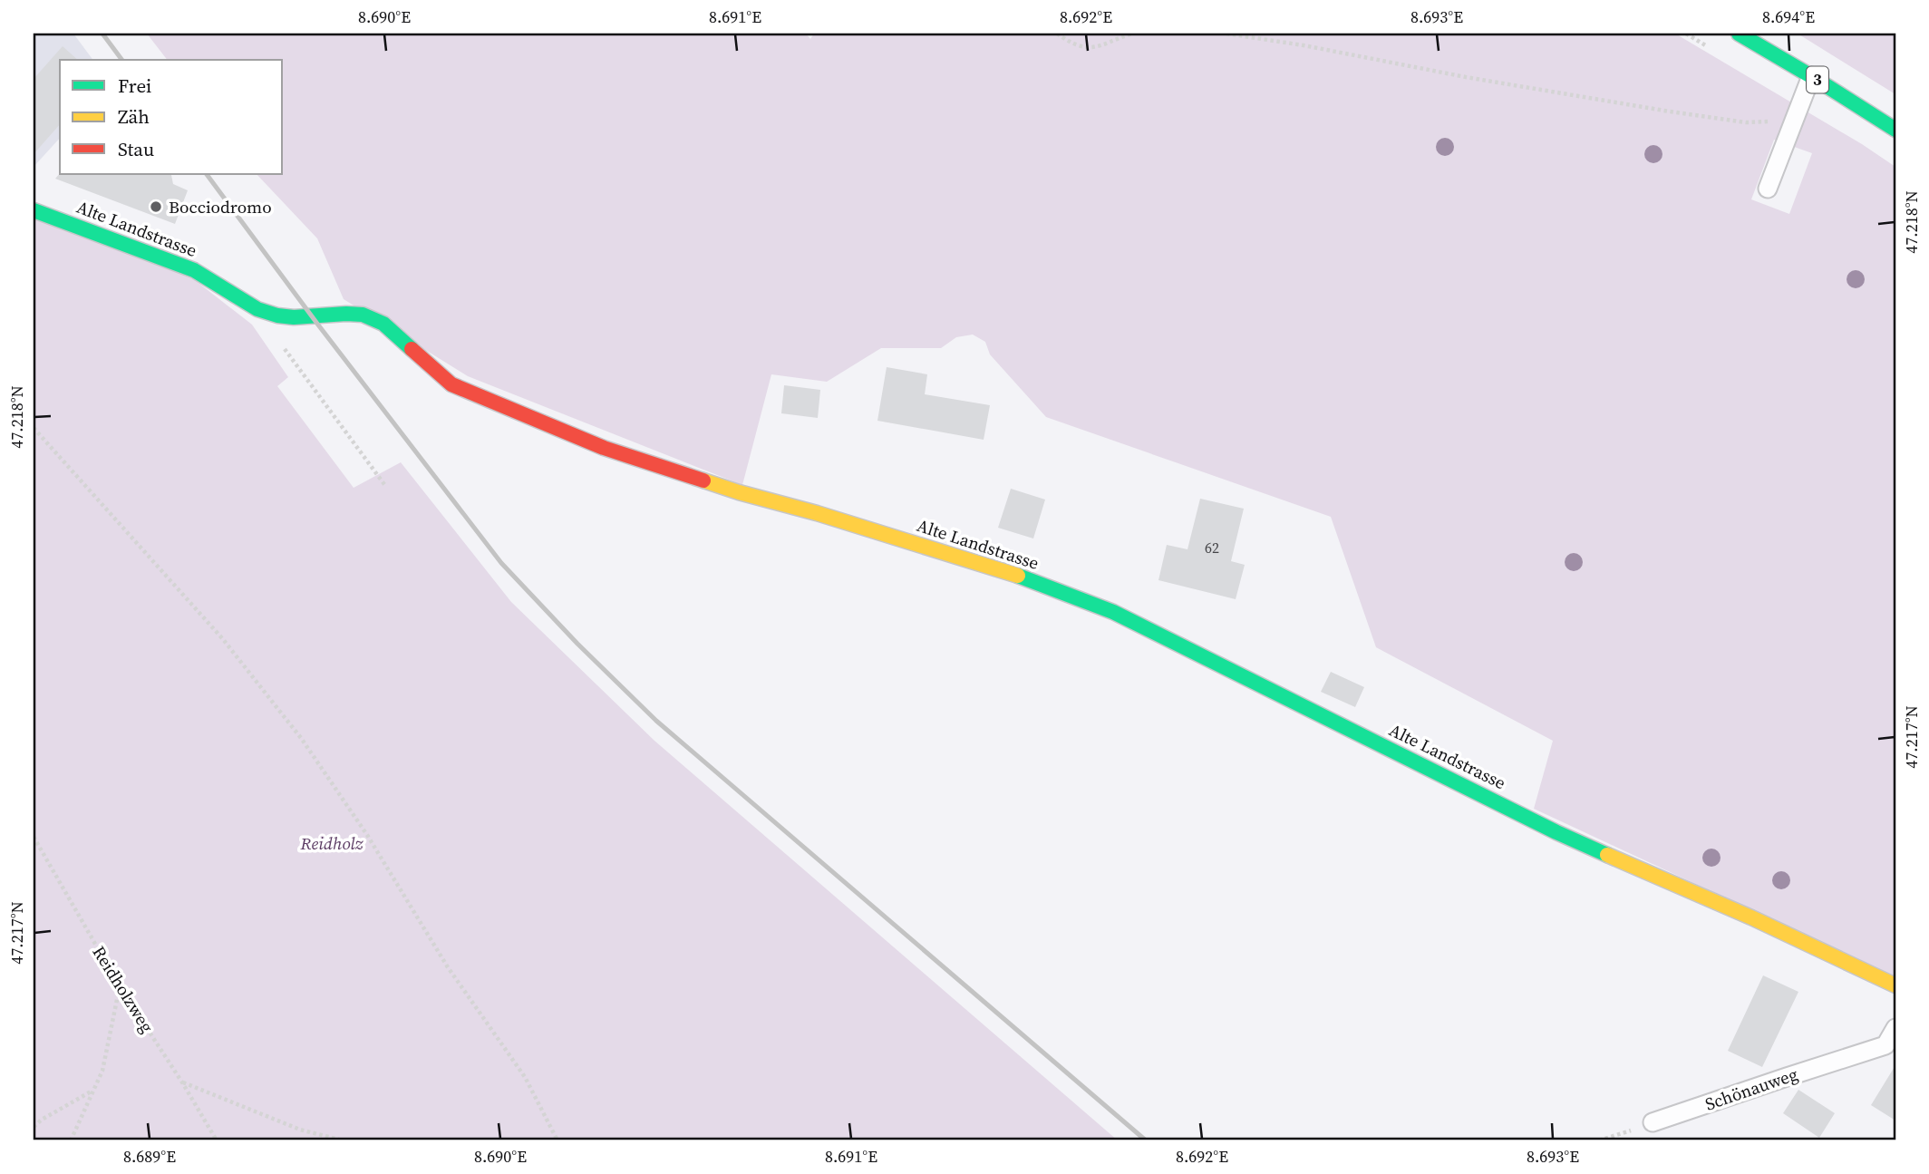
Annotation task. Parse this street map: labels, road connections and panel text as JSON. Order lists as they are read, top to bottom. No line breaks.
{"streets":{"street":["3","Alte Landstrasse"],"lane":["Schönauweg"],"path":["Reidholzweg"]},"parks":["Reidholz"],"places":["Bocciodromo"],"house_numbers":["62"],"legend":["Frei","Zäh","Stau"],"coordinates":["8.690°E","8.691°E","8.692°E","8.693°E","8.694°E","47.218°N","47.217°N","8.689°E"]}
